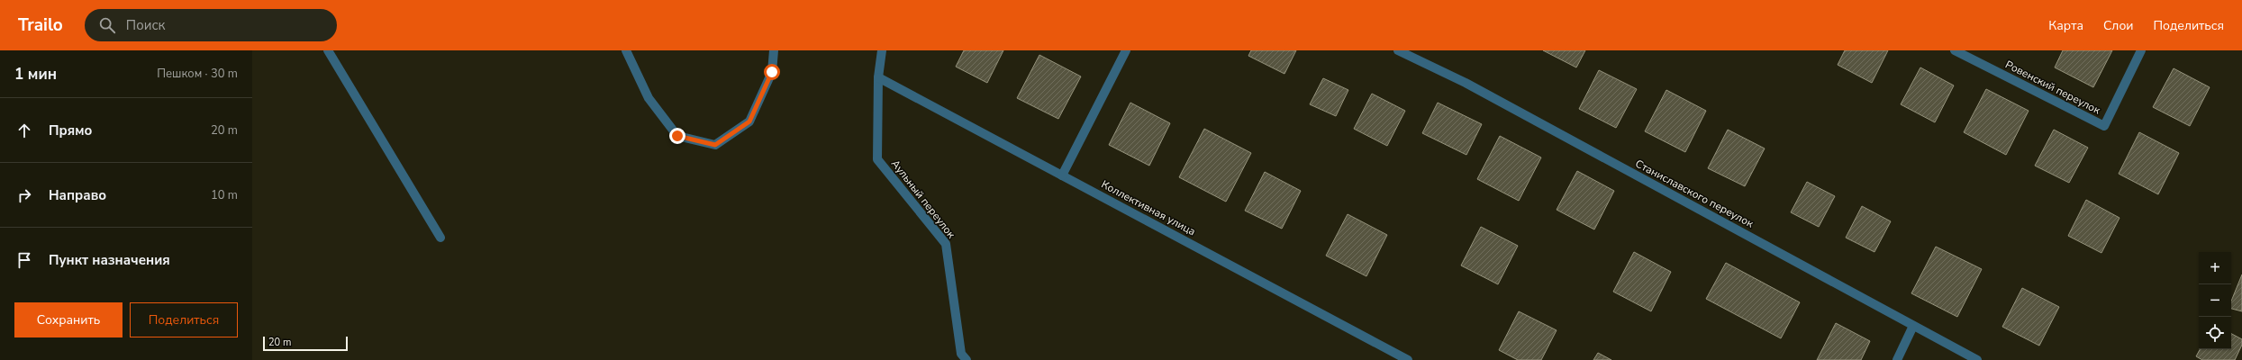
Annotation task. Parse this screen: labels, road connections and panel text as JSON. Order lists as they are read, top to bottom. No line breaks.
{"streets":{"street":["Ровенский переулок","Станиславского переулок","Аульный переулок","Коллективная улица"]},"crossings":[["Аульный переулок","Коллективная улица"]],"scale_bar":"20 m","page":{"header":"Trailo","search":"Поиск","nav":["Карта","Слои","Поделиться"],"heading":["1 мин","Пешком · 30 m"],"list":[["Прямо","20 m"],["Направо","10 m"],"Пункт назначения"],"map_buttons":["+","−"],"buttons":["Сохранить","Поделиться"],"scale":"20 m"}}
